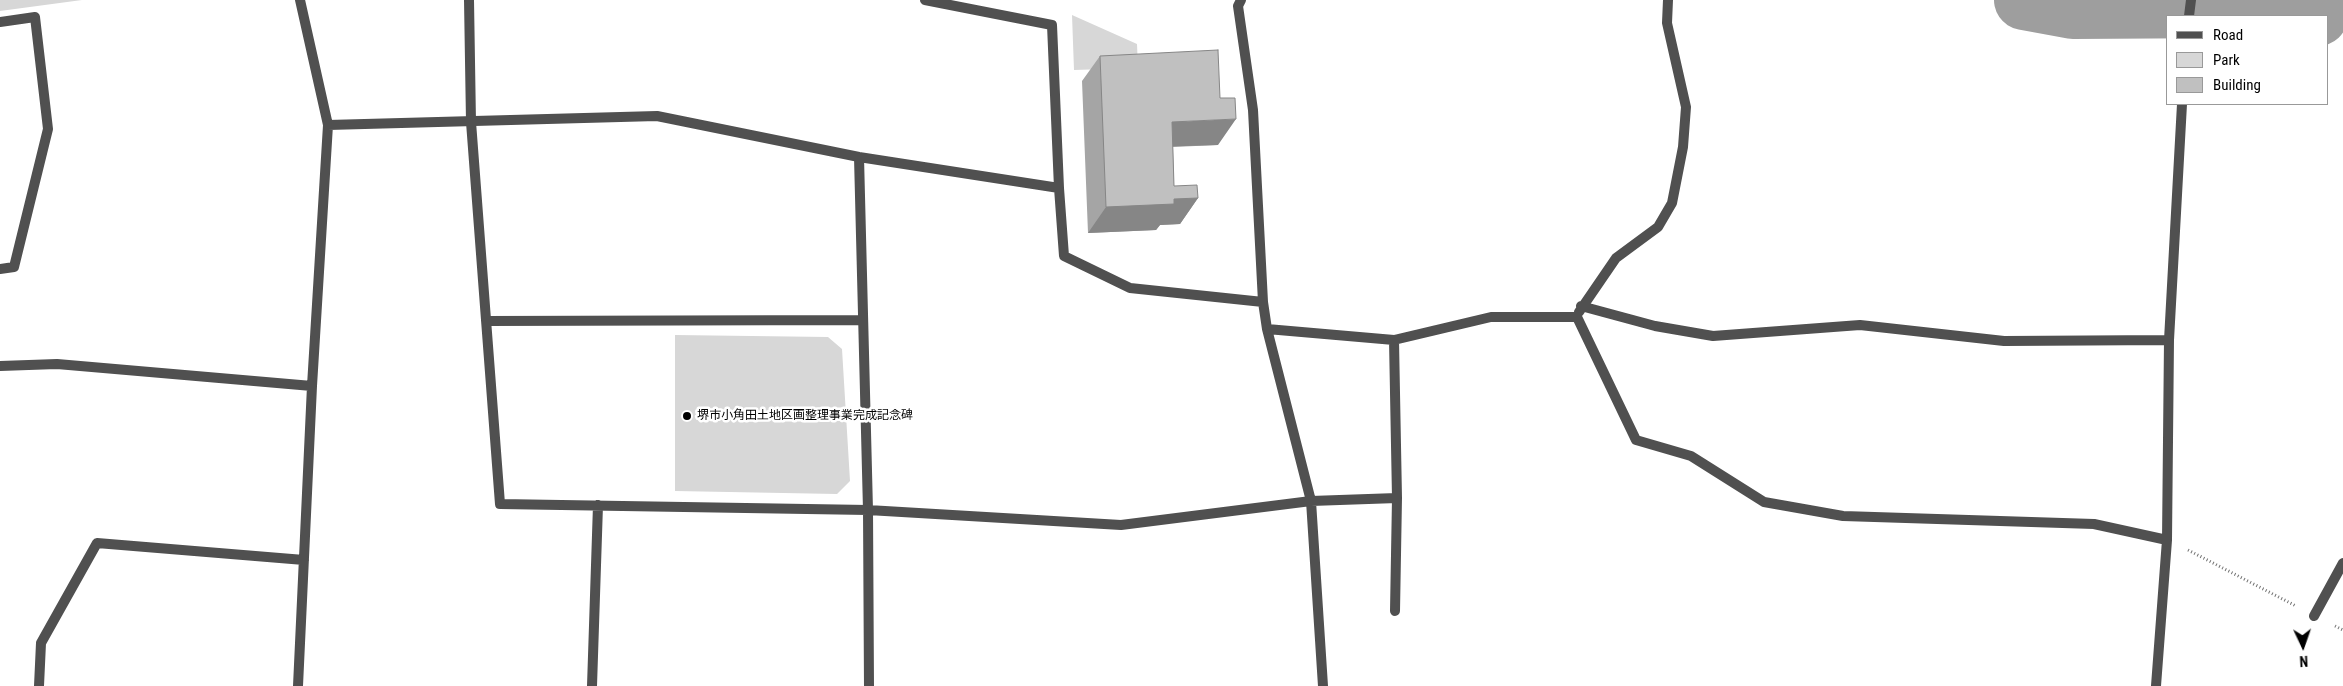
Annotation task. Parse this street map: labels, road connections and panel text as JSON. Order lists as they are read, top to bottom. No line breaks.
{"places":["堺市小角田土地区画整理事業完成記念碑"],"legend":["Road","Park","Building"],"north":"bottom"}
